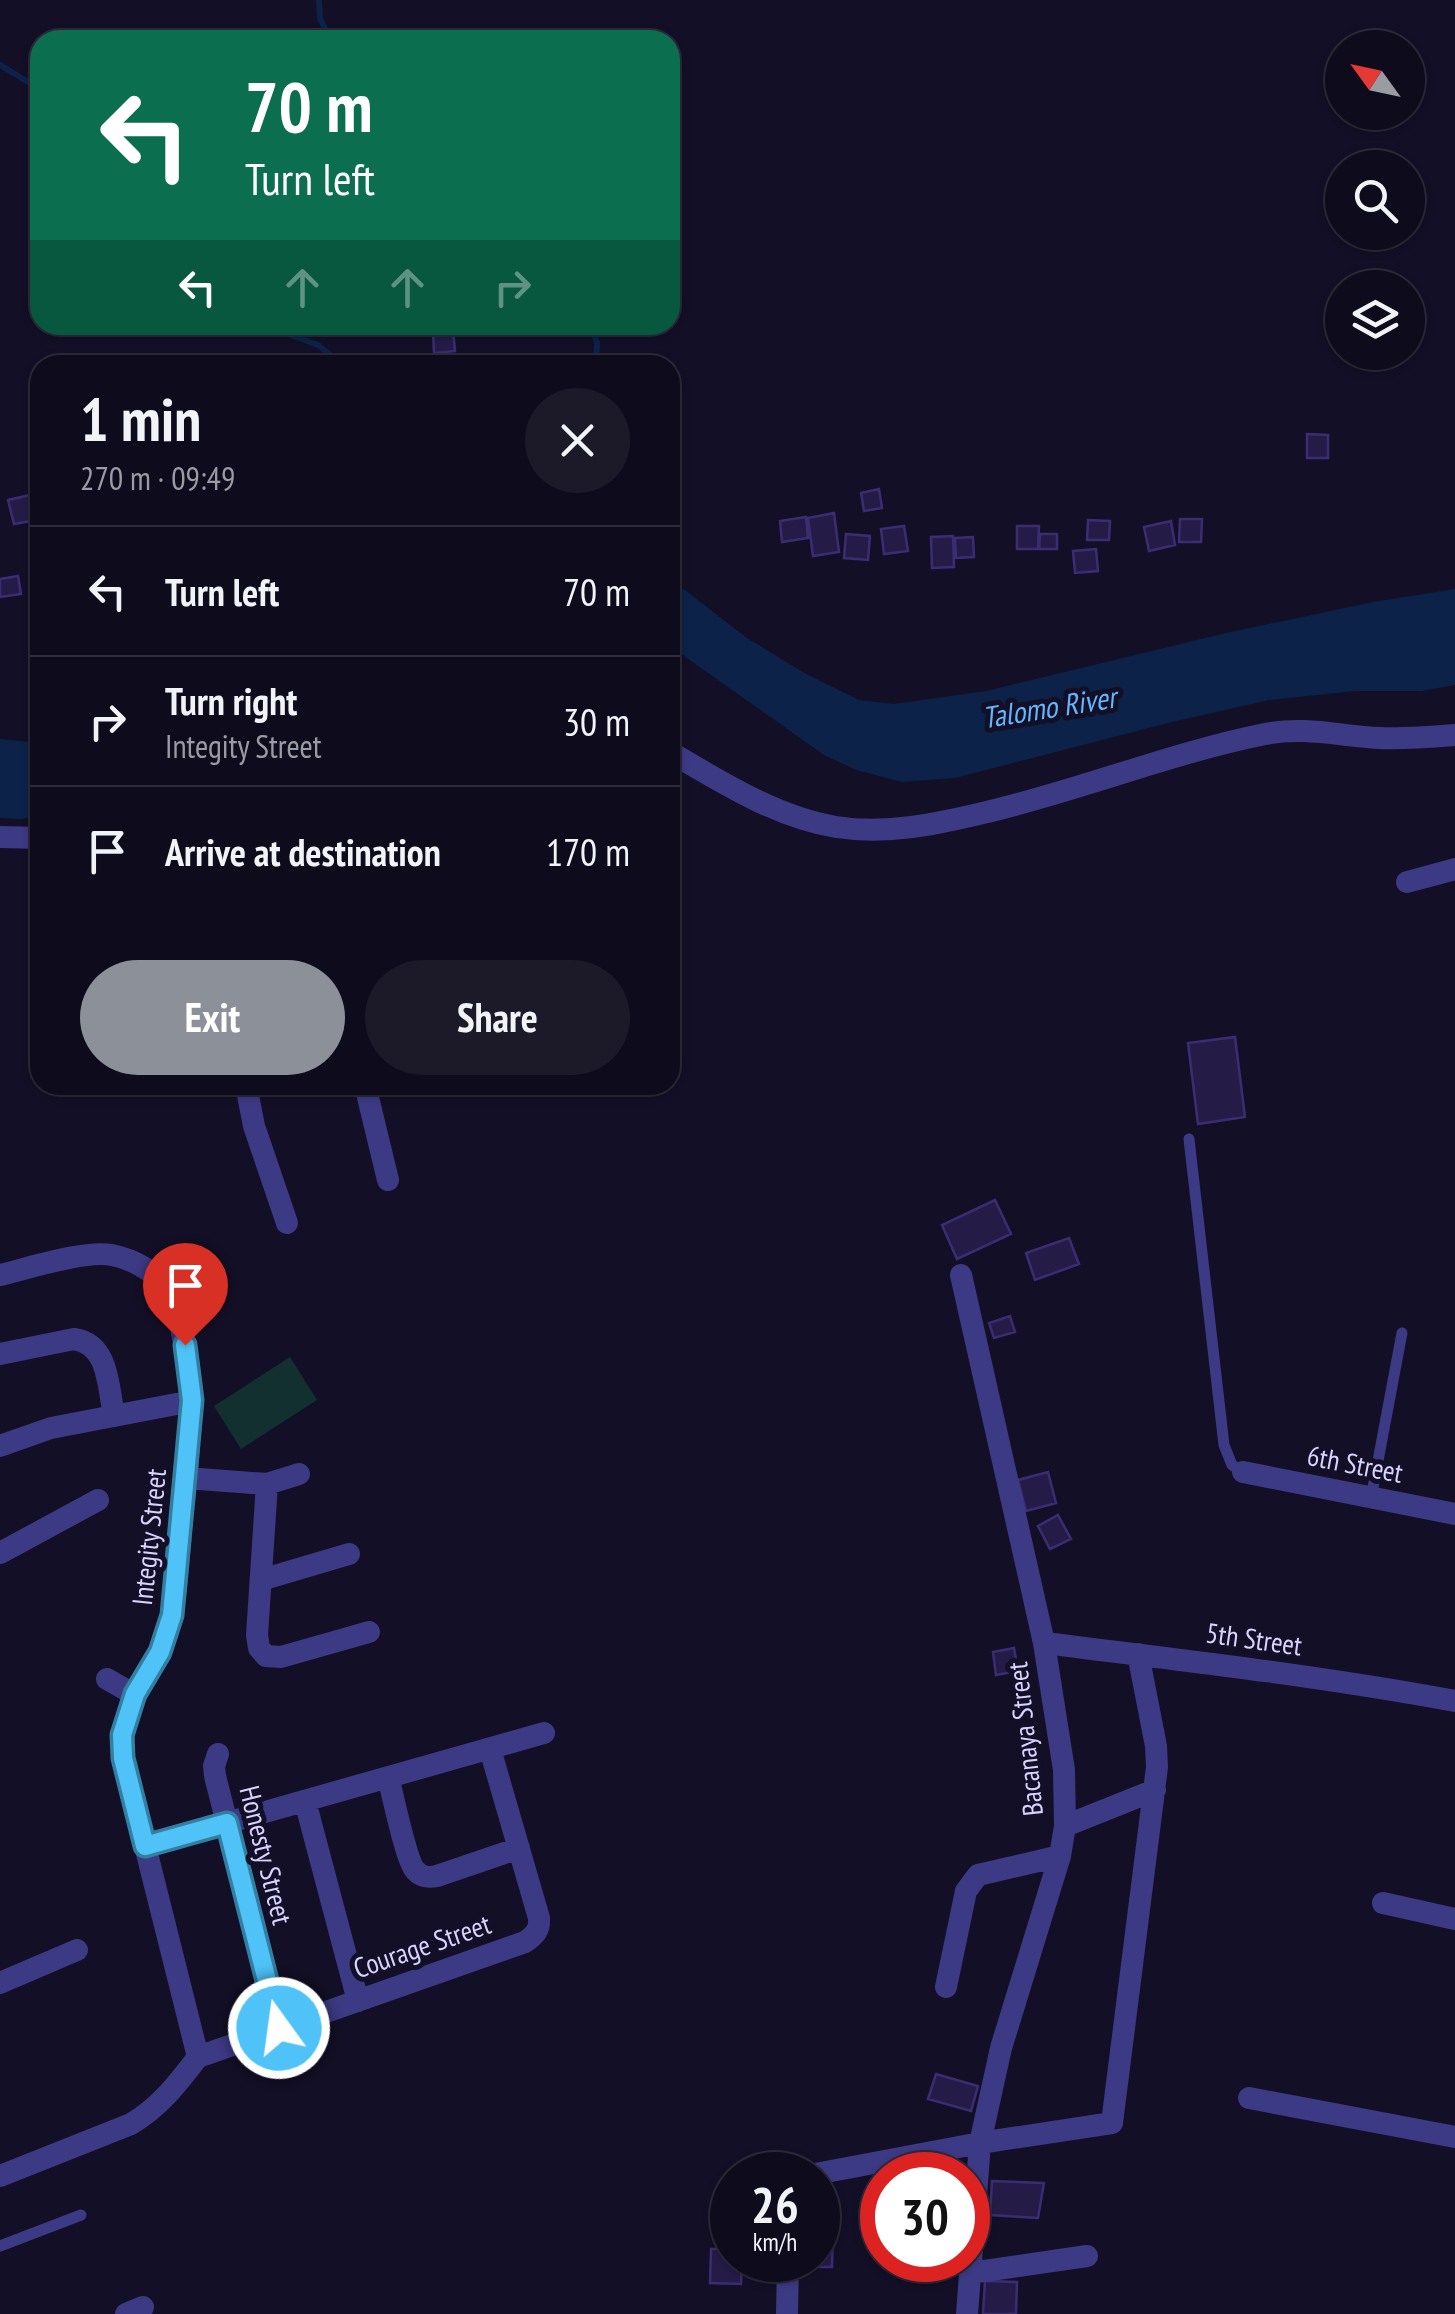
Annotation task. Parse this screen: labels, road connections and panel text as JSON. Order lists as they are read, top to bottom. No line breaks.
{"streets":{"street":["6th Street","Integity Street","5th Street","Bacanaya Street","Honesty Street","Courage Street"]},"crossings":[["Integity Street","Courage Street"],["5th Street","Bacanaya Street"],["Honesty Street","Courage Street"]],"water":["Talomo River"],"north":"top left","page":{"turn":["70 m","Turn left"],"heading":["1 min","270 m · 09:49"],"list":[{"name":"Turn left","value":"70 m"},{"name":"Turn right","note":"Integity Street","value":"30 m"},{"name":"Arrive at destination","value":"170 m"}],"buttons":["Exit","Share"],"speed":"26 km/h","limit":"30"}}
